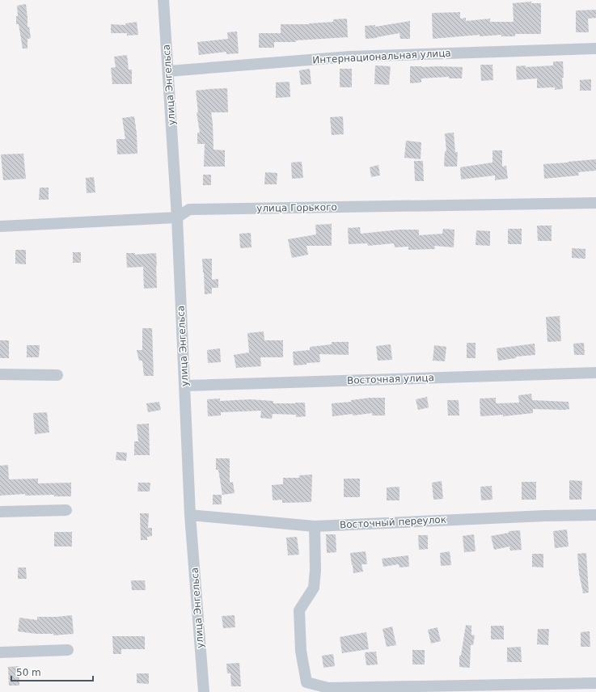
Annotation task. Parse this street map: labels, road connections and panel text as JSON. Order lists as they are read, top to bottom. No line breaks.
{"streets":{"street":["Интернациональная улица","улица Энгельса","улица Горького","Восточная улица","Восточный переулок"]},"crossings":[["Интернациональная улица","улица Энгельса"],["улица Энгельса","улица Горького"],["улица Энгельса","Восточная улица"],["улица Энгельса","Восточный переулок"]],"scale_bar":"50 m"}
